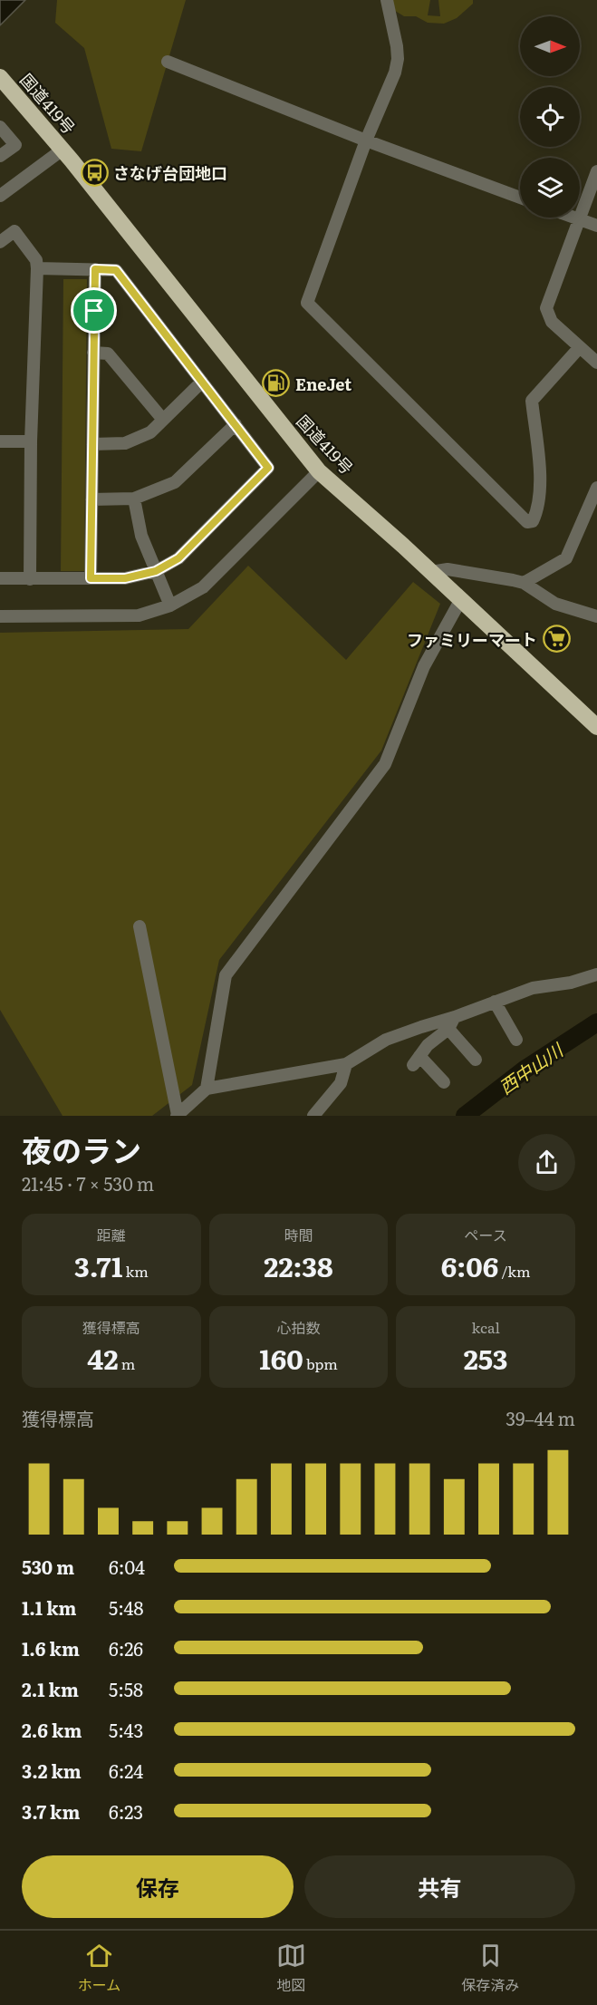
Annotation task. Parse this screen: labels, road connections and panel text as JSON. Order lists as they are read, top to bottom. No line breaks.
{"streets":{"highway":["国道419号"]},"water":["西中山川"],"places":{"bus stop":["さなげ台団地口"],"fuel station":["EneJet"],"supermarket":["ファミリーマート"]},"north":"right","page":{"heading":["夜のラン","21:45 · 7 × 530 m"],"stats":[["距離","3.71 km"],["時間","22:38"],["ペース","6:06 /km"],["獲得標高","42 m"],["心拍数","160 bpm"],["kcal","253"]],"chart":["獲得標高","39–44 m"],"list":[{"name":"530 m","note":"6:04"},{"name":"1.1 km","note":"5:48"},{"name":"1.6 km","note":"6:26"},{"name":"2.1 km","note":"5:58"},{"name":"2.6 km","note":"5:43"},{"name":"3.2 km","note":"6:24"},{"name":"3.7 km","note":"6:23"}],"buttons":["保存","共有"],"tabs":["ホーム","地図","保存済み"]}}
